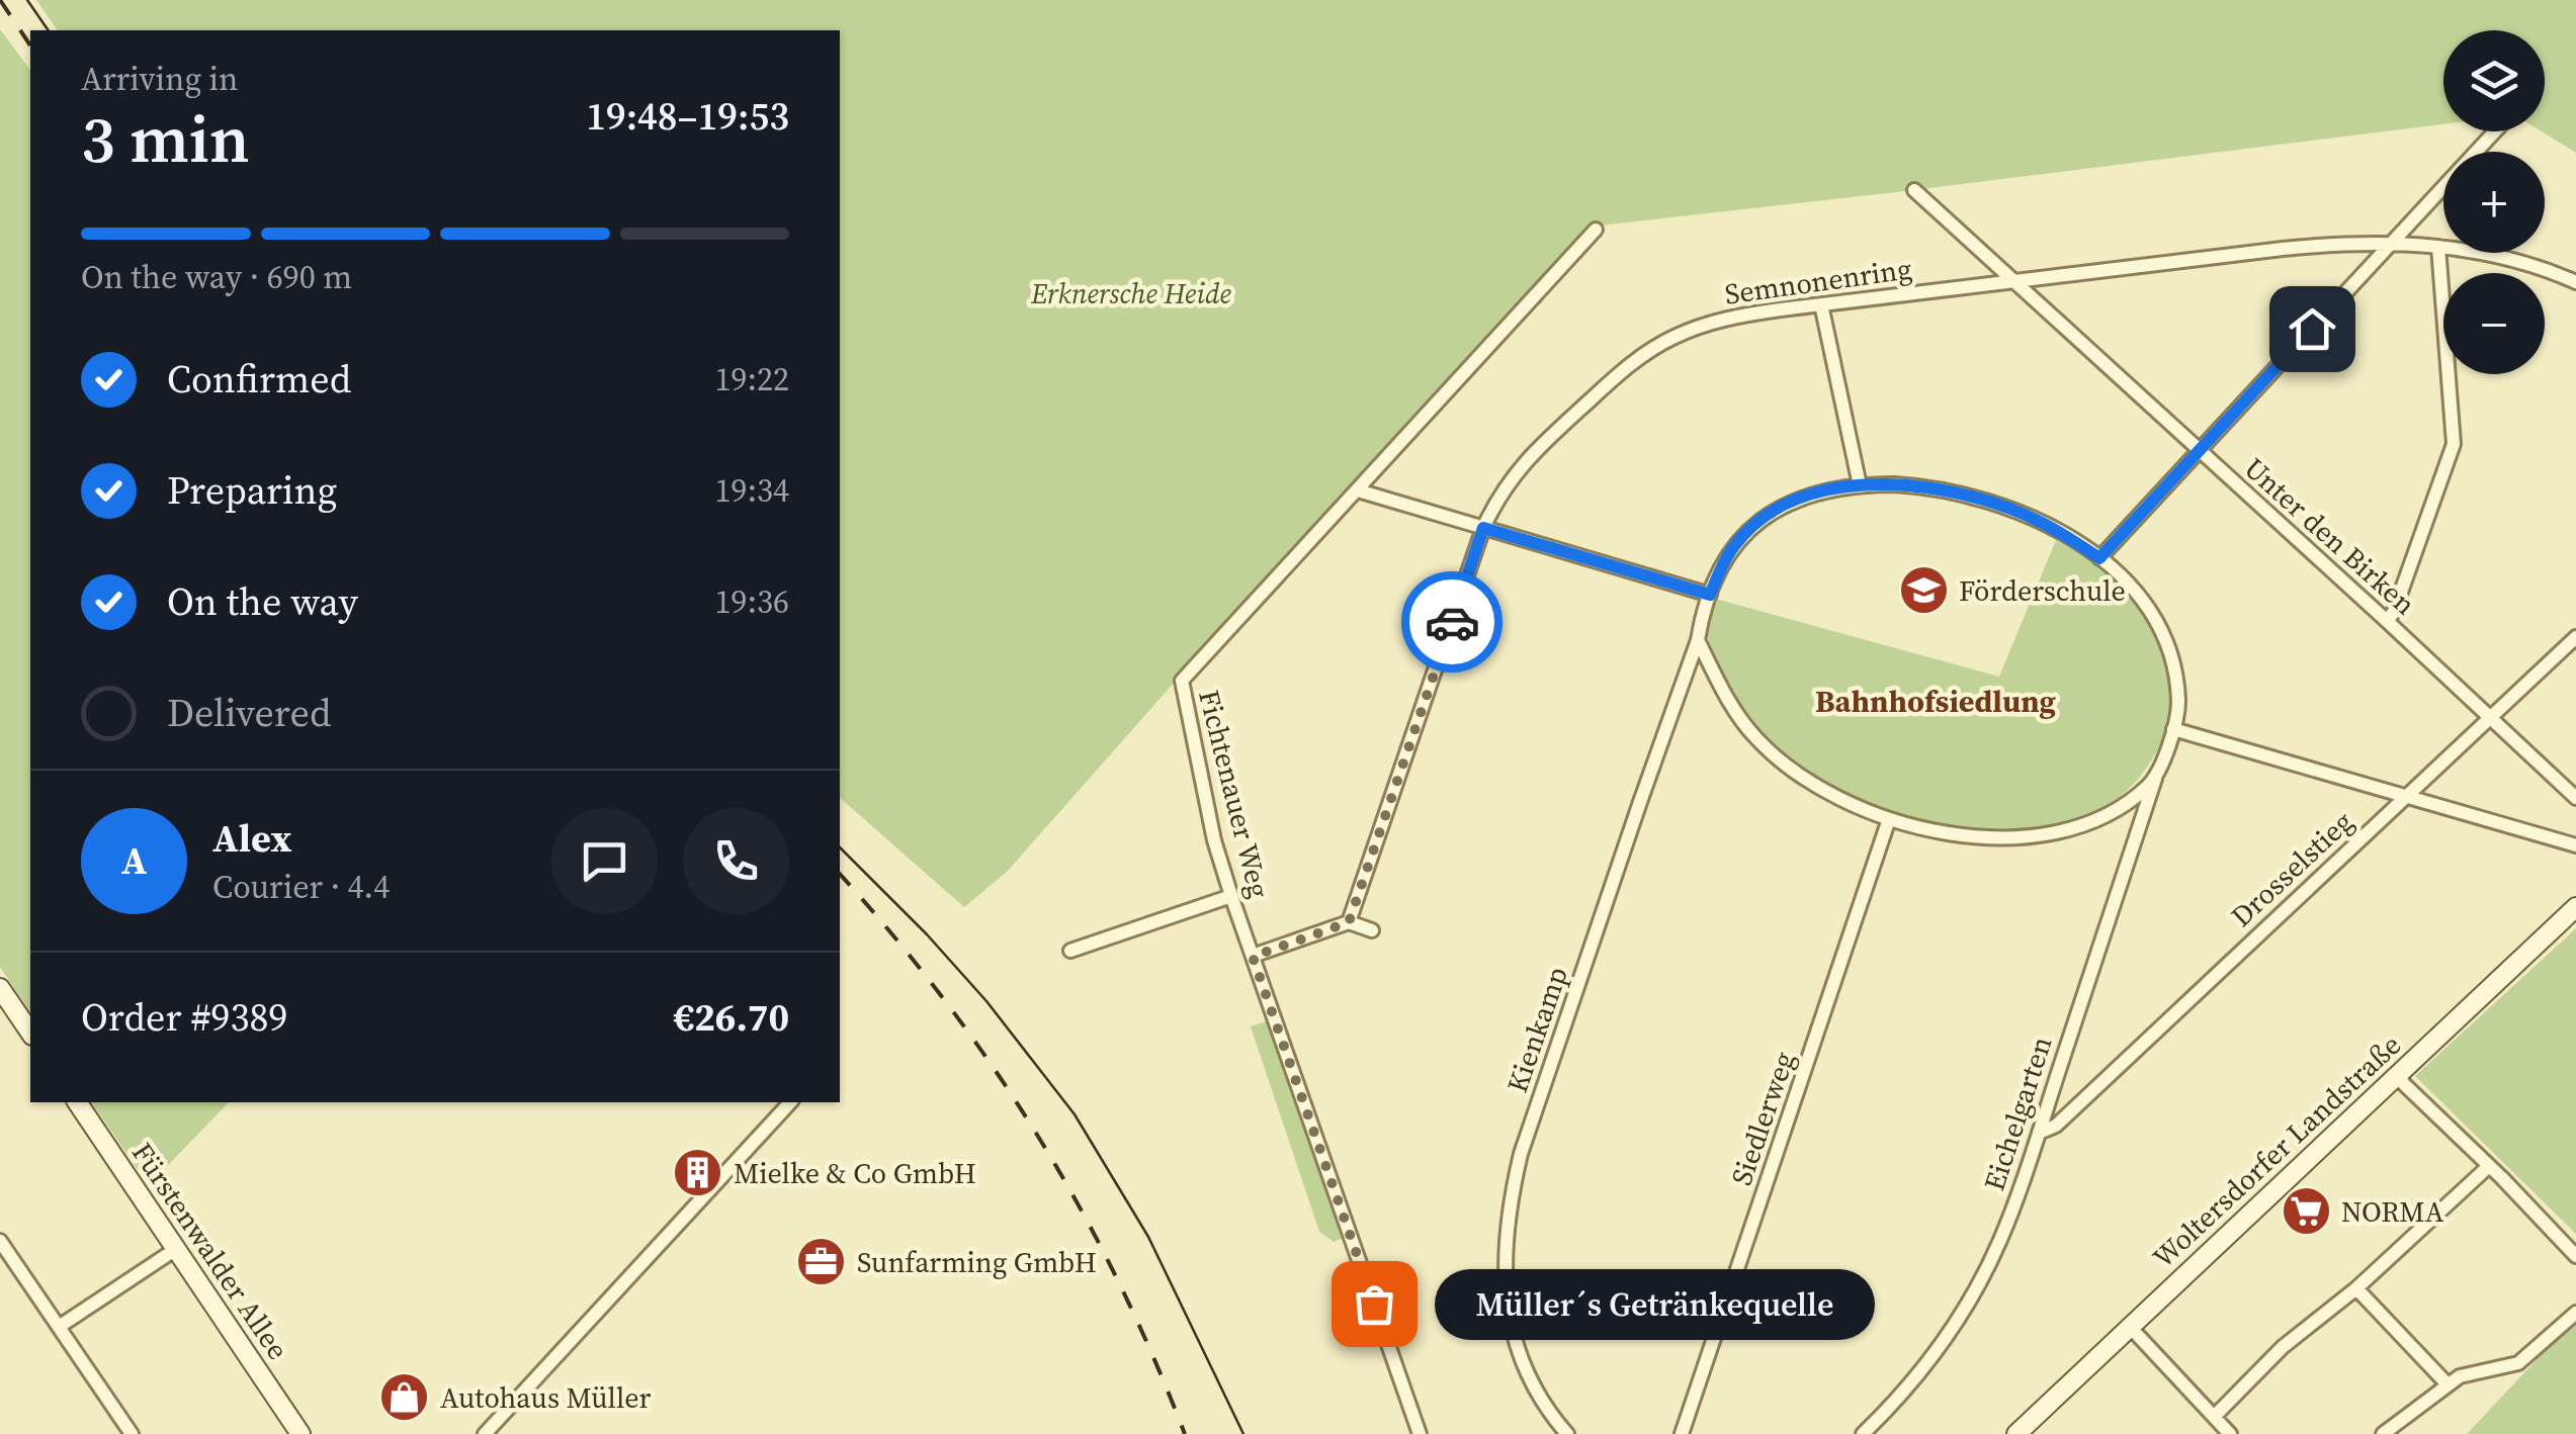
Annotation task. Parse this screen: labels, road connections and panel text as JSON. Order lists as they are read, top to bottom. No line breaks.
{"streets":{"main road":["Woltersdorfer Landstraße","Fürstenwalder Allee"],"street":["Semnonenring","Unter den Birken","Fichtenauer Weg","Drosselstieg","Kienkamp","Eichelgarten","Siedlerweg"]},"crossings":[["Semnonenring","Unter den Birken"],["Unter den Birken","Drosselstieg"],["Drosselstieg","Eichelgarten"],["Kienkamp","Eichelgarten"]],"districts":["Bahnhofsiedlung"],"parks":["Erknersche Heide"],"places":{"school or university":["Förderschule"],"building":["Mielke & Co GmbH"],"supermarket":["NORMA"],"office":["Sunfarming GmbH"],"other":["Müller´s Getränkequelle"],"shop":["Autohaus Müller"]},"page":{"map_buttons":["+","−"],"heading":["3 min","Arriving in","19:48–19:53"],"panel":["Alex","Courier · 4.4","Order #9389","€26.70"],"bar":"On the way · 690 m","list":[["Confirmed","19:22"],["Preparing","19:34"],["On the way","19:36"],"Delivered"],"round":"A","bubble":"Müller´s Getränkequelle"}}
